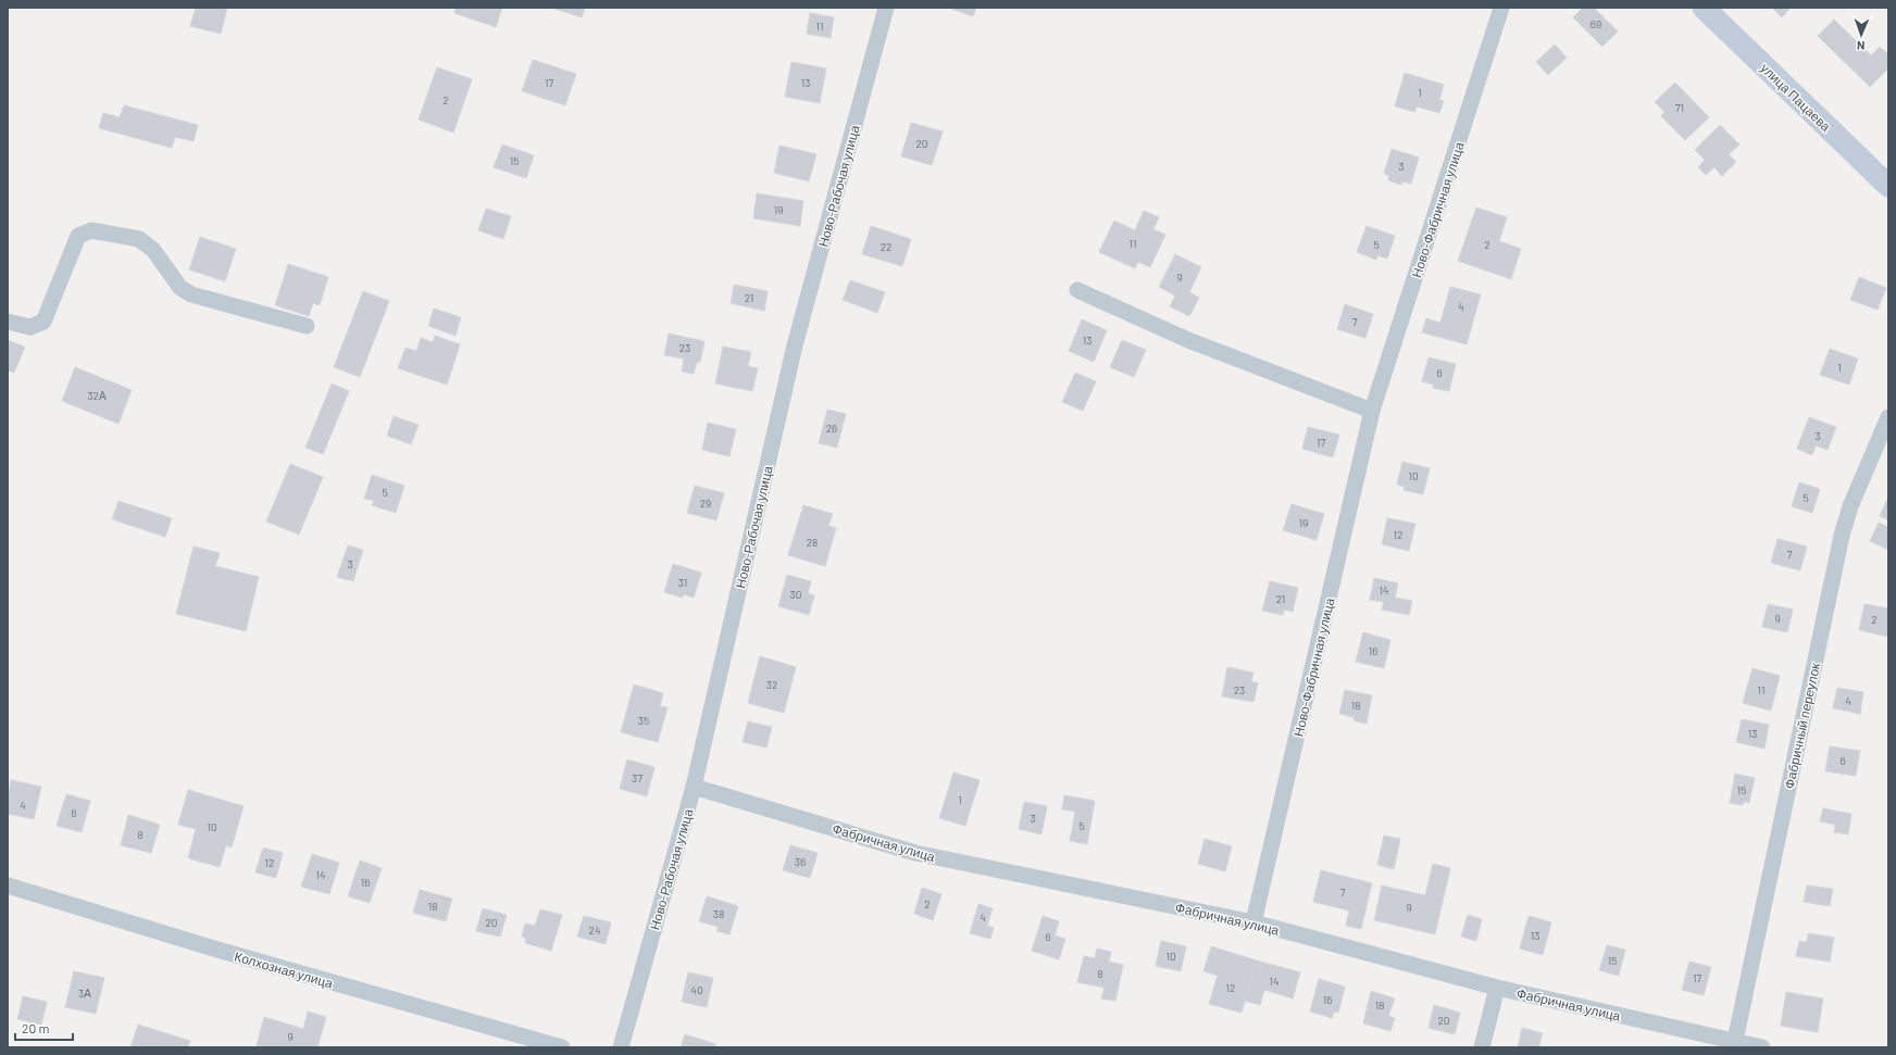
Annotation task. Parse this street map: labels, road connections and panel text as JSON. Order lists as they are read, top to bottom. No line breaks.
{"streets":{"street":["улица Пацаева","Ново-Рабочая улица","Ново-Фабричная улица","Фабричный переулок","Фабричная улица","Колхозная улица"]},"crossings":[["Ново-Рабочая улица","Фабричная улица"],["Ново-Фабричная улица","Фабричная улица"],["Фабричный переулок","Фабричная улица"]],"house_numbers":["69","11","17","13","1","2","71","20","15","3","19","11","5","2","22","9","21","4","7","13","23","1","6","32А","26","3","17","10","5","5","29","19","12","28","7","3","31","14","30","21","9","2","16","32","23","11","4","18","35","13","6","37","15","1","4","6","3","5","10","8","36","12","14","16","7","2","18","9","38","4","20","24","13","6","10","15","8","17","14","12","40","3А","16","18","20","9"],"scale_bar":"20 m","north":"bottom"}
